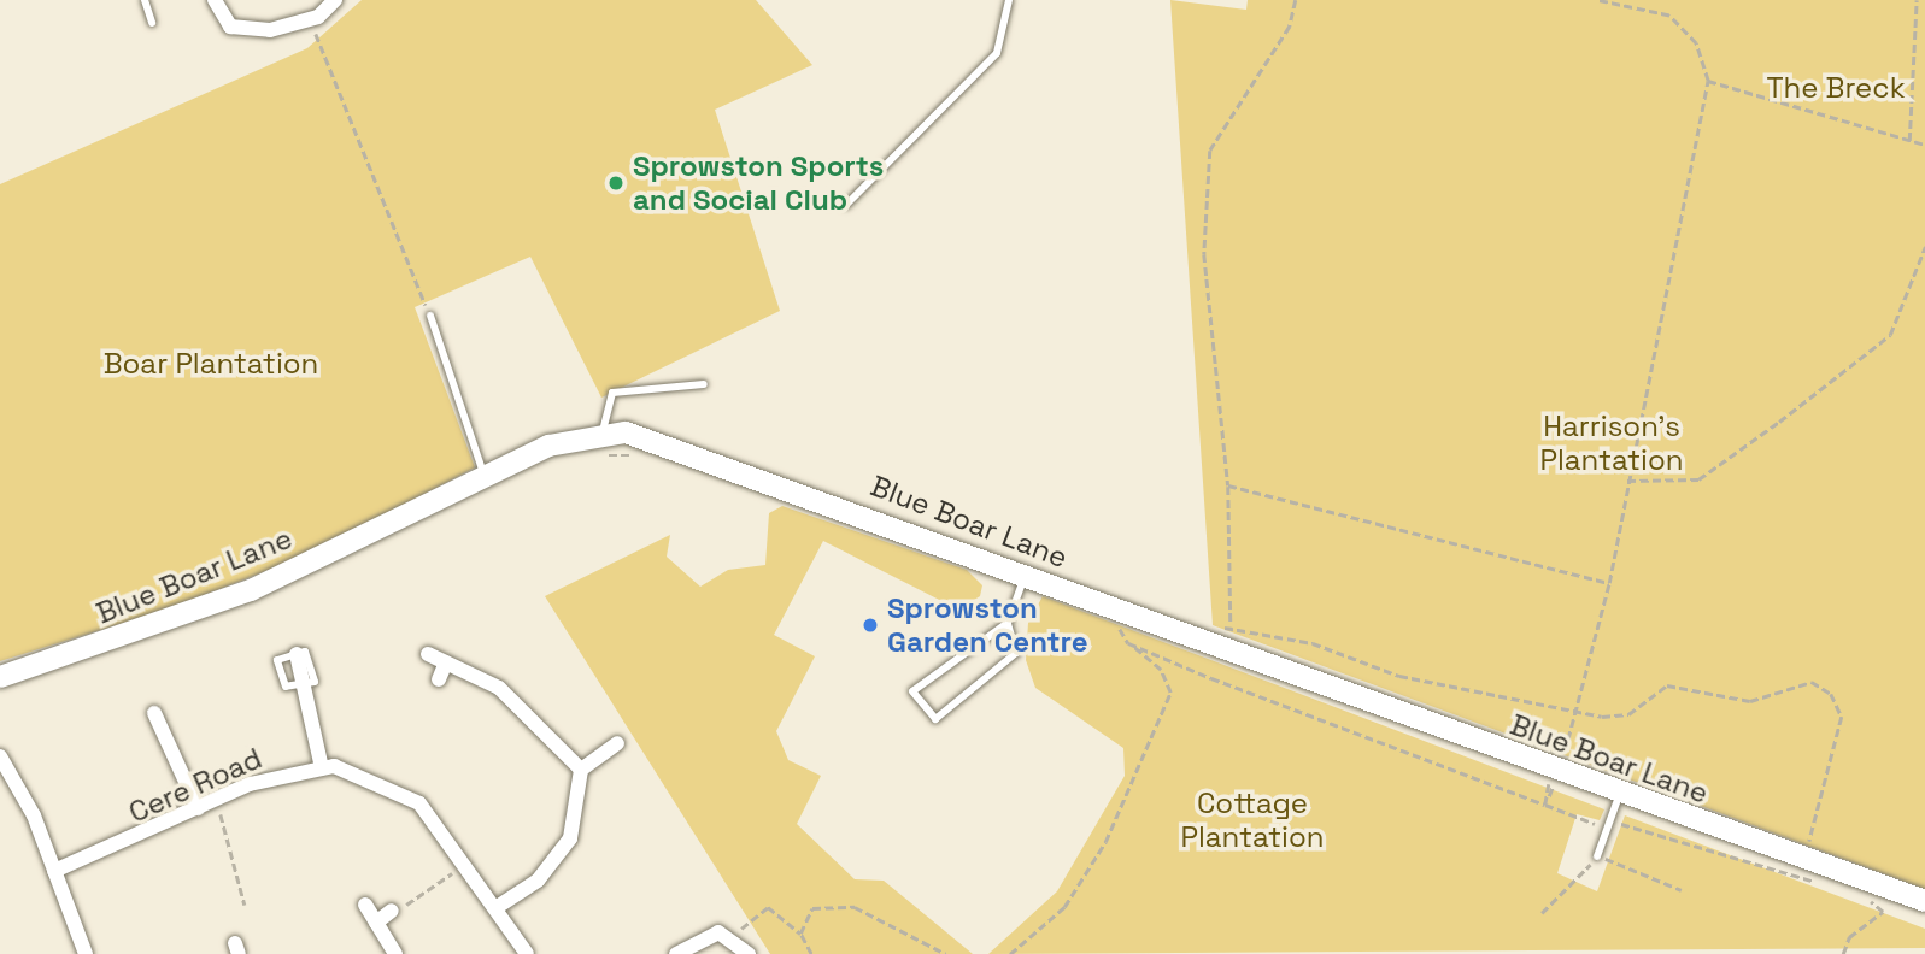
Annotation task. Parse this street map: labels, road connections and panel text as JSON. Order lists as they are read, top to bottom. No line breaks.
{"streets":{"street":["Blue Boar Lane","Cere Road"]},"parks":["The Breck","Boar Plantation","Harrison's Plantation","Cottage Plantation"],"places":["Sprowston Sports and Social Club","Sprowston Garden Centre"]}
